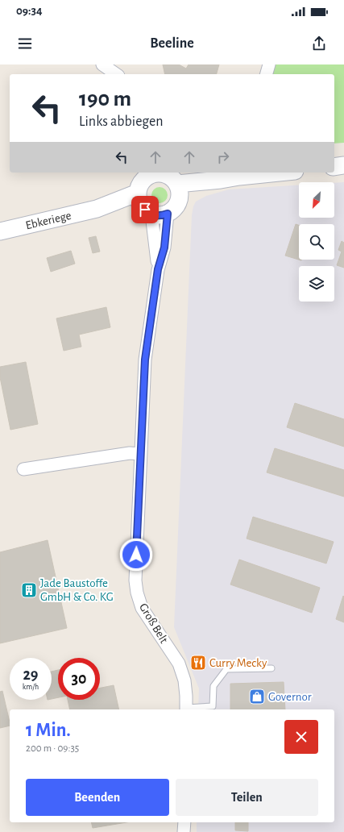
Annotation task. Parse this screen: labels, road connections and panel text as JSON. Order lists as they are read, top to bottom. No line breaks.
{"streets":{"street":["Ebkeriege","Groß Belt"]},"crossings":[["Ebkeriege","Groß Belt"]],"places":{"building":["Jade Baustoffe GmbH & Co. KG"],"restaurant":["Curry Mecky"],"shop":["Governor"]},"north":"bottom left","page":{"status":"09:34","header":"Beeline","turn":["190 m","Links abbiegen"],"speed":"29 km/h","limit":"30","heading":["1 Min.","200 m · 09:35"],"buttons":["Beenden","Teilen"]}}
